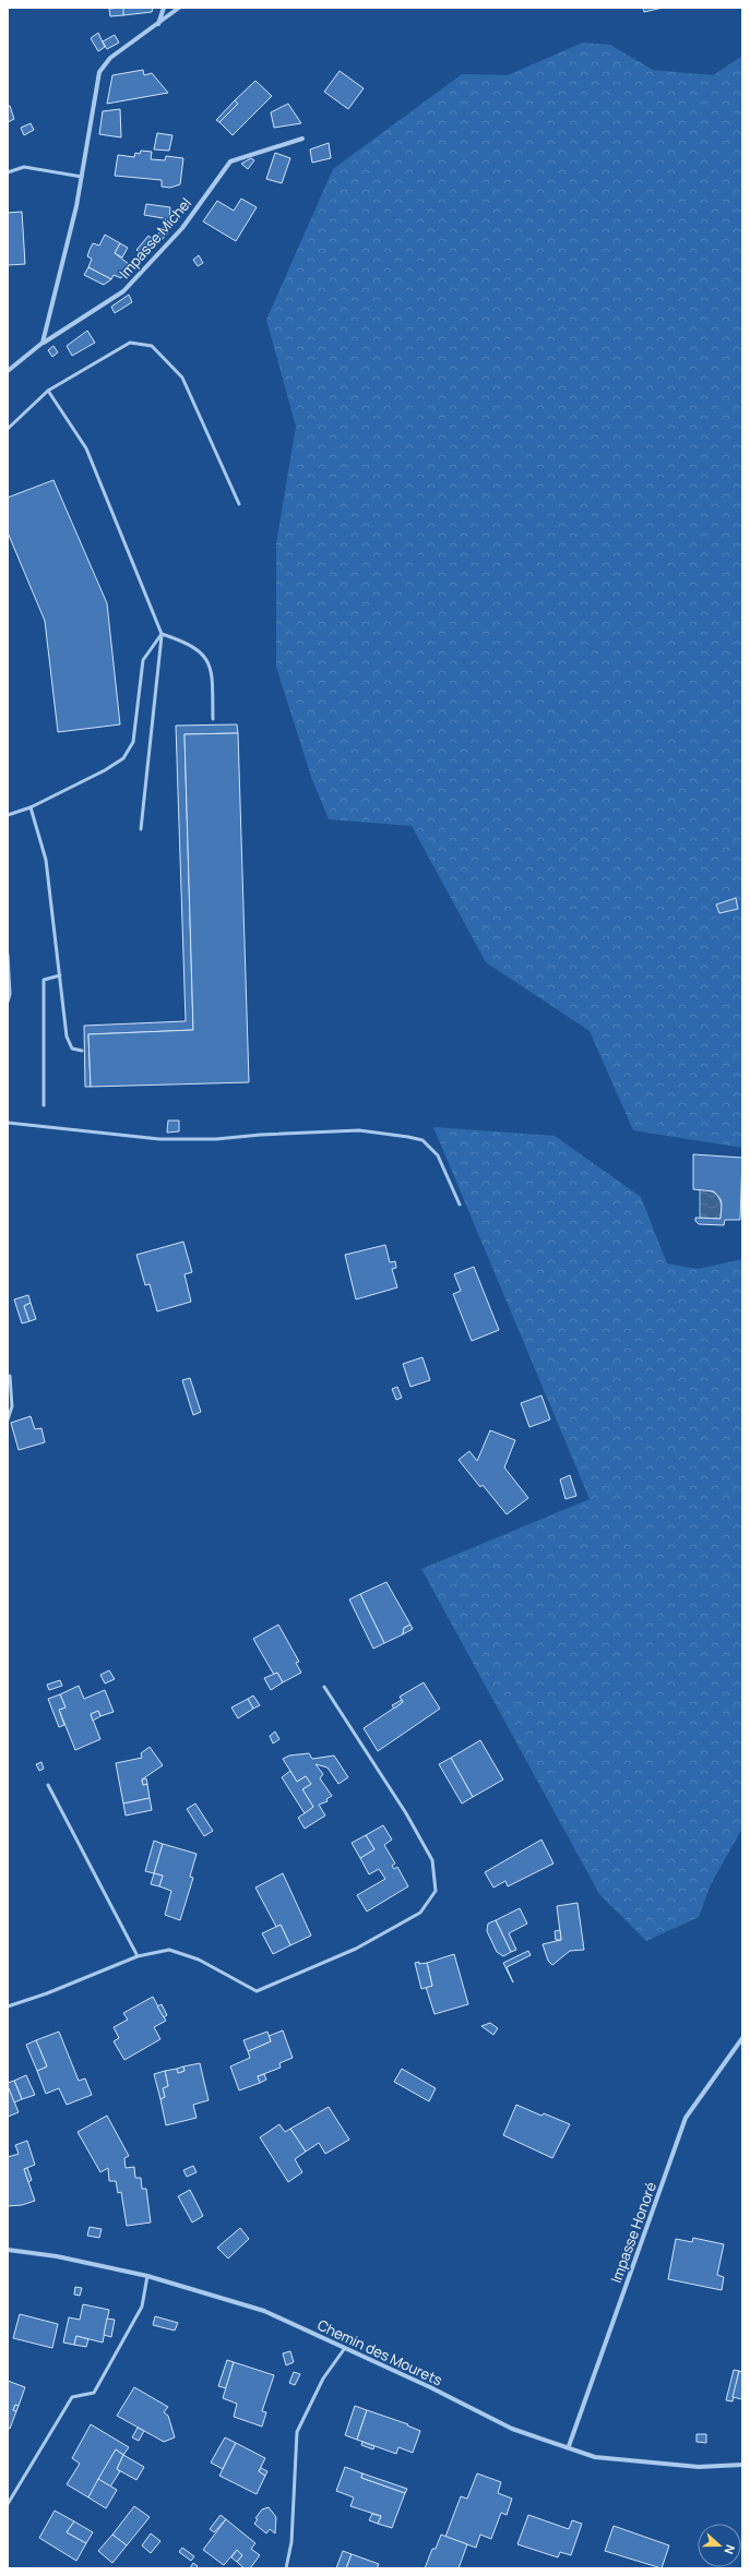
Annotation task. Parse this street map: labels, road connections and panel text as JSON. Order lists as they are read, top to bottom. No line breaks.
{"streets":{"street":["Impasse Michel","Impasse Honoré","Chemin des Mourets"]},"crossings":[["Impasse Honoré","Chemin des Mourets"]],"north":"right"}
